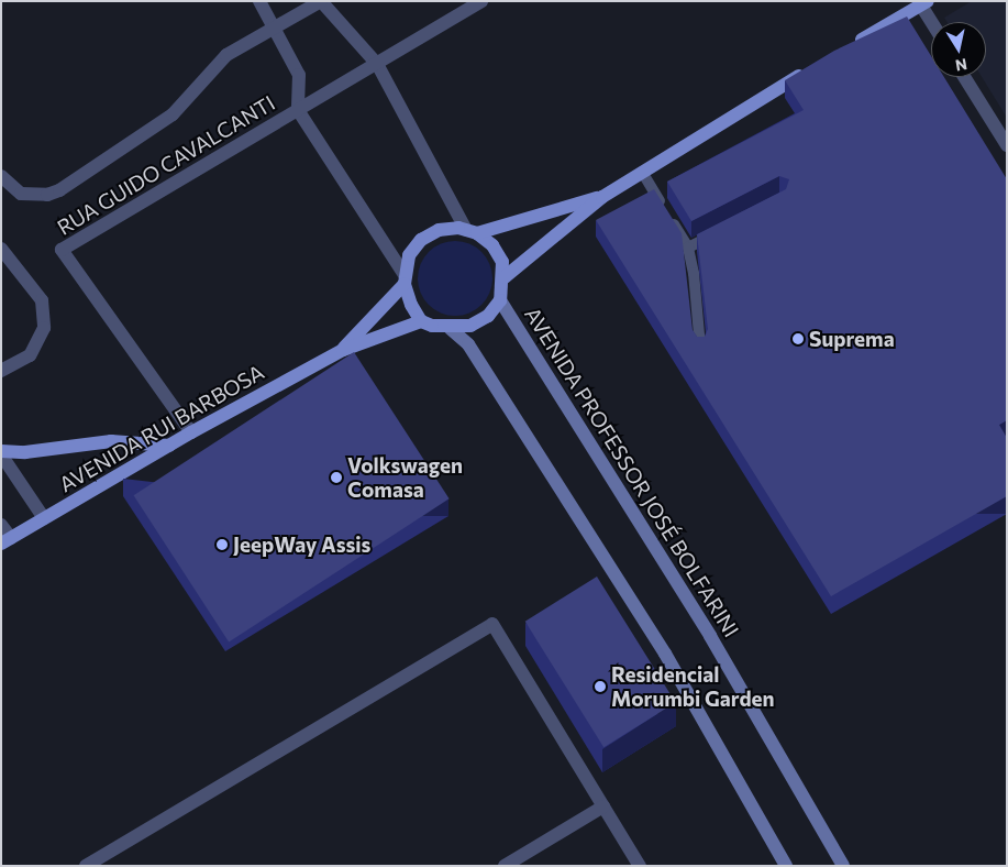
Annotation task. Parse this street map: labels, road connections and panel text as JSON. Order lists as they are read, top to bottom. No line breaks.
{"streets":{"main road":["AVENIDA RUI BARBOSA","AVENIDA PROFESSOR JOSÉ BOLFARINI"],"street":["RUA GUIDO CAVALCANTI"]},"crossings":[["RUA GUIDO CAVALCANTI","AVENIDA RUI BARBOSA"],["AVENIDA RUI BARBOSA","AVENIDA PROFESSOR JOSÉ BOLFARINI"]],"places":["Suprema","Volkswagen Comasa","JeepWay Assis","Residencial Morumbi Garden"],"north":"bottom"}
